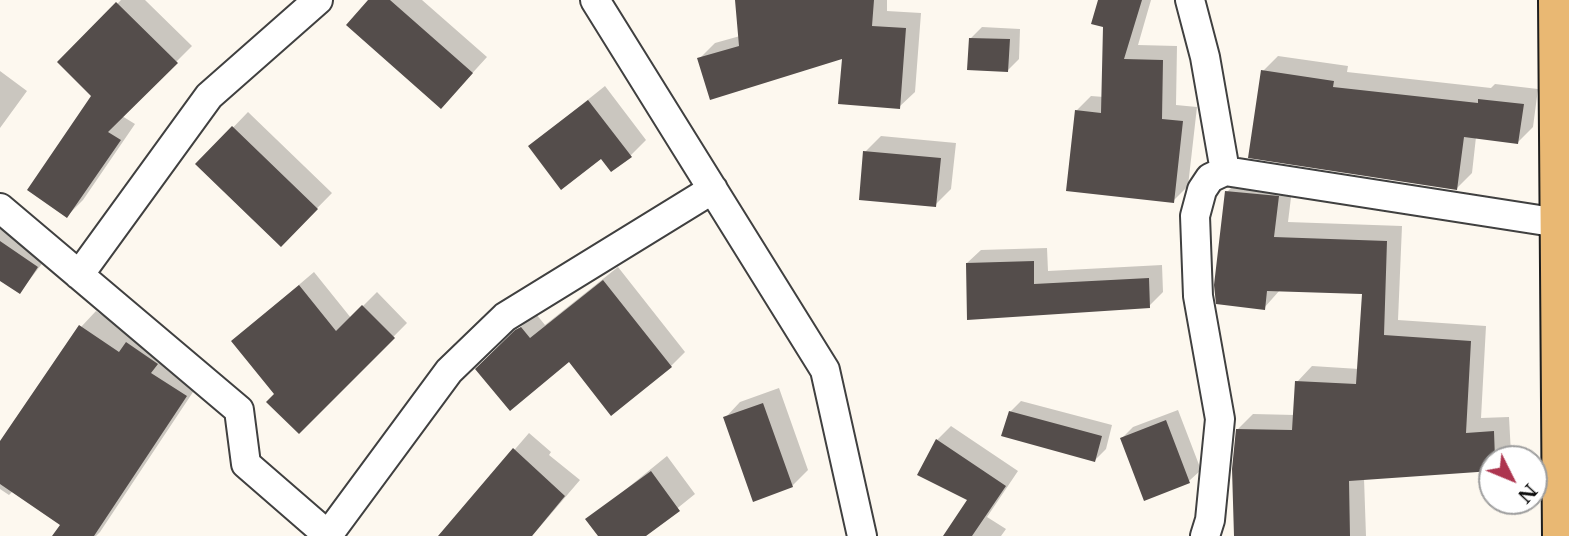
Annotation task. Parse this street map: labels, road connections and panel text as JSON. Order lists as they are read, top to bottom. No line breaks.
{"north":"bottom right"}
